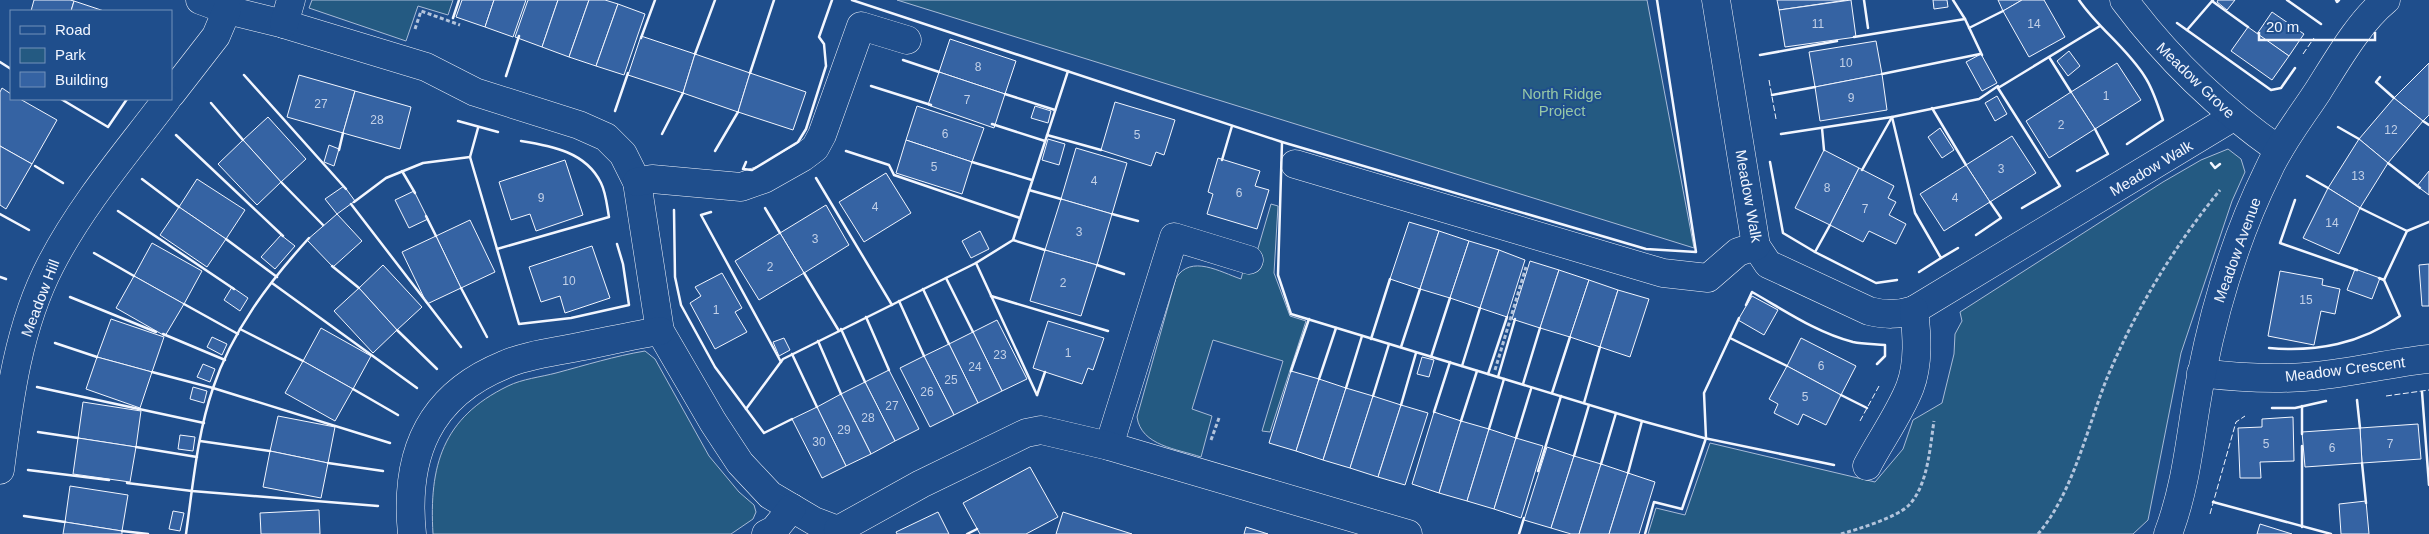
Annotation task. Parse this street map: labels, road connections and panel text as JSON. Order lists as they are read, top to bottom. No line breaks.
{"streets":{"street":["Meadow Grove","Meadow Walk","Meadow Avenue","Meadow Hill","Meadow Crescent"]},"crossings":[["Meadow Grove","Meadow Walk"],["Meadow Grove","Meadow Avenue"],["Meadow Avenue","Meadow Crescent"]],"parks":["North Ridge Project"],"house_numbers":["11","14","10","8","1","9","7","27","28","2","12","6","5","5","3","13","4","8","6","9","4","4","7","14","3","3","2","10","2","15","1","1","23","6","24","25","26","5","27","28","29","30","5","7","6"],"legend":["Road","Park","Building"],"scale_bar":"20 m"}
